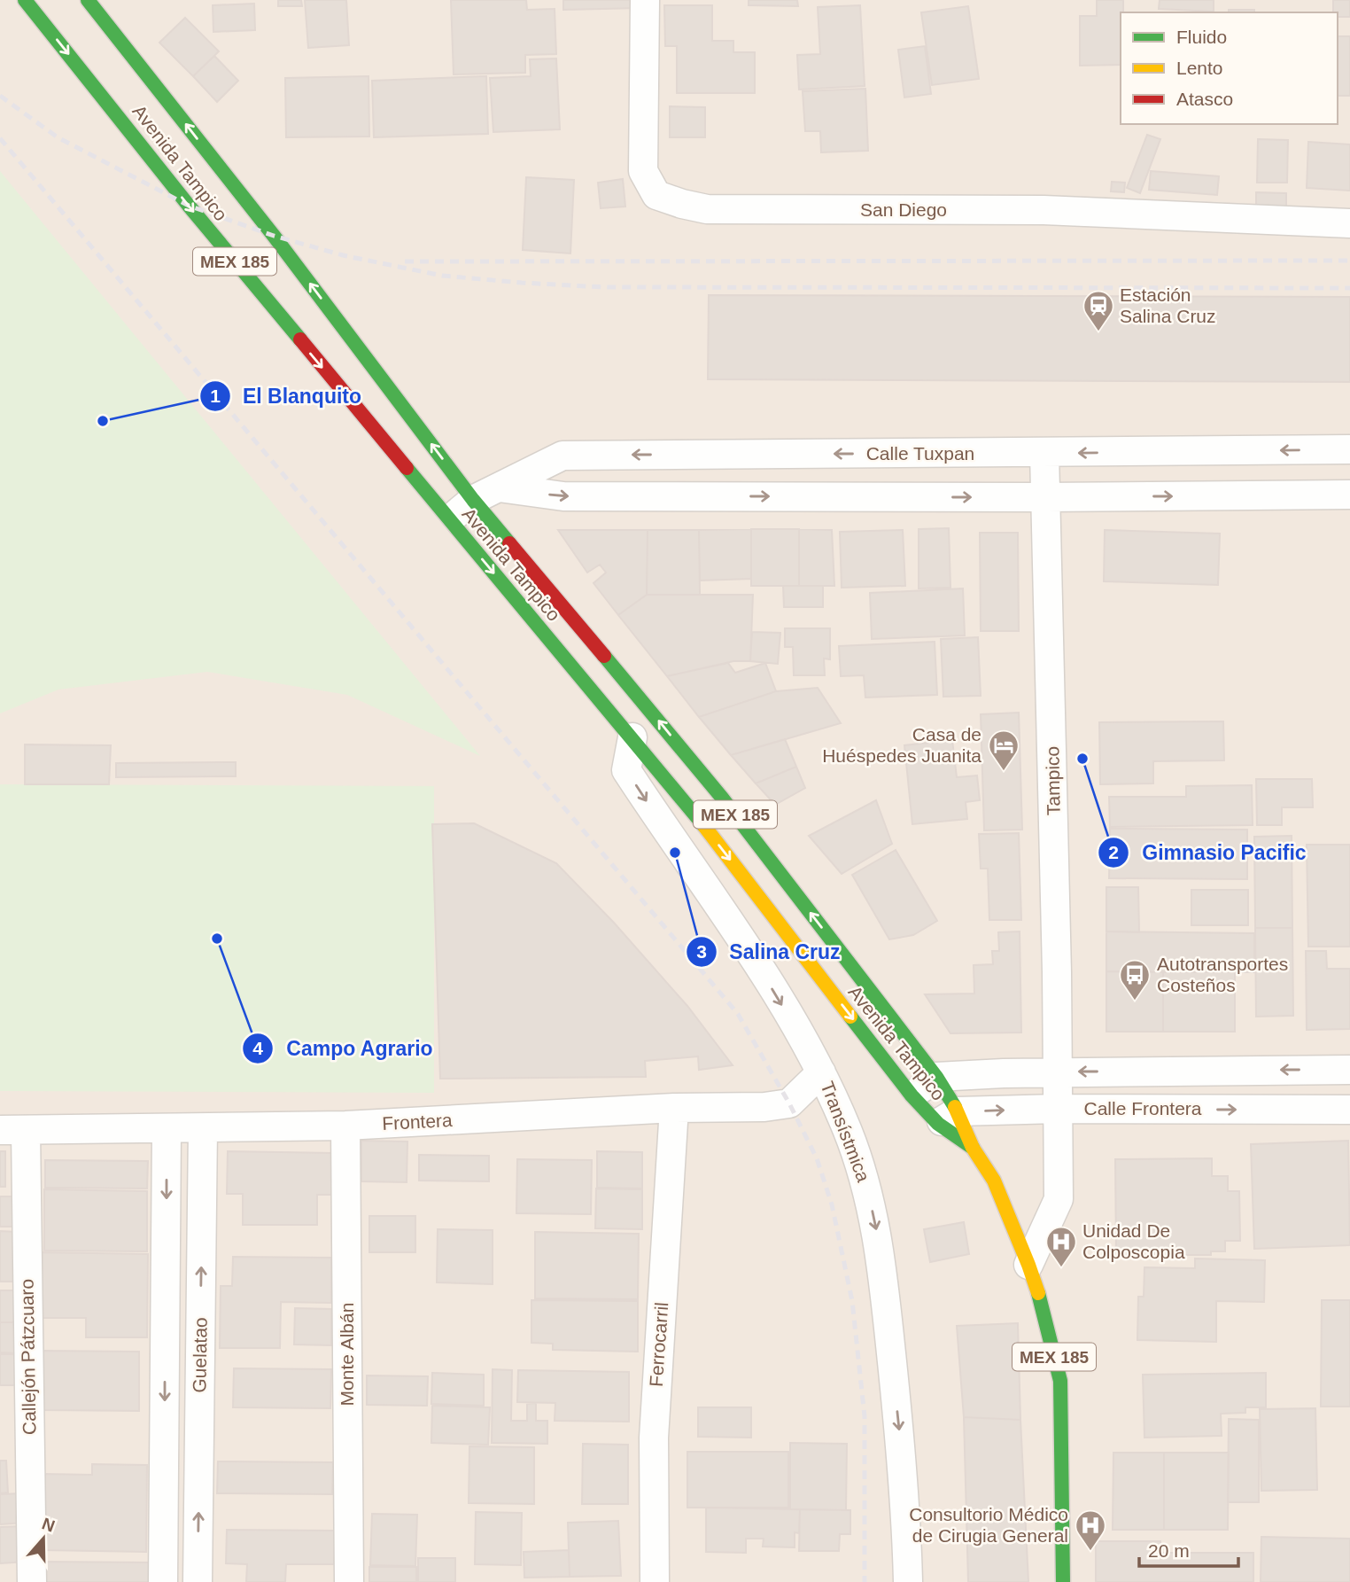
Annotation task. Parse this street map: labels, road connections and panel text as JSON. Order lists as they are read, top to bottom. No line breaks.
{"streets":{"main road":["Avenida Tampico","MEX 185"],"street":["San Diego","Calle Tuxpan","Tampico","Calle Frontera","Frontera","Transístmica","Ferrocarril","Monte Albán","Guelatao","Callejón Pátzcuaro"]},"crossings":[["Avenida Tampico","Calle Tuxpan"],["Avenida Tampico","Tampico"],["Avenida Tampico","Calle Frontera"],["Avenida Tampico","Transístmica"],["Calle Tuxpan","Tampico"],["Tampico","Calle Frontera"],["Frontera","Transístmica"],["Frontera","Ferrocarril"],["Frontera","Monte Albán"],["Frontera","Guelatao"],["Frontera","Callejón Pátzcuaro"]],"one_way":["Transístmica"],"places":{"station":["Estación Salina Cruz"],"other":["El Blanquito","Gimnasio Pacific","Salina Cruz","Campo Agrario"],"hotel":["Casa de Huéspedes Juanita"],"bus stop":["Autotransportes Costeños"],"hospital":["Unidad De Colposcopia","Consultorio Médico de Cirugia General"]},"legend":["Fluido","Lento","Atasco"],"scale_bar":"20 m","north":"top"}
